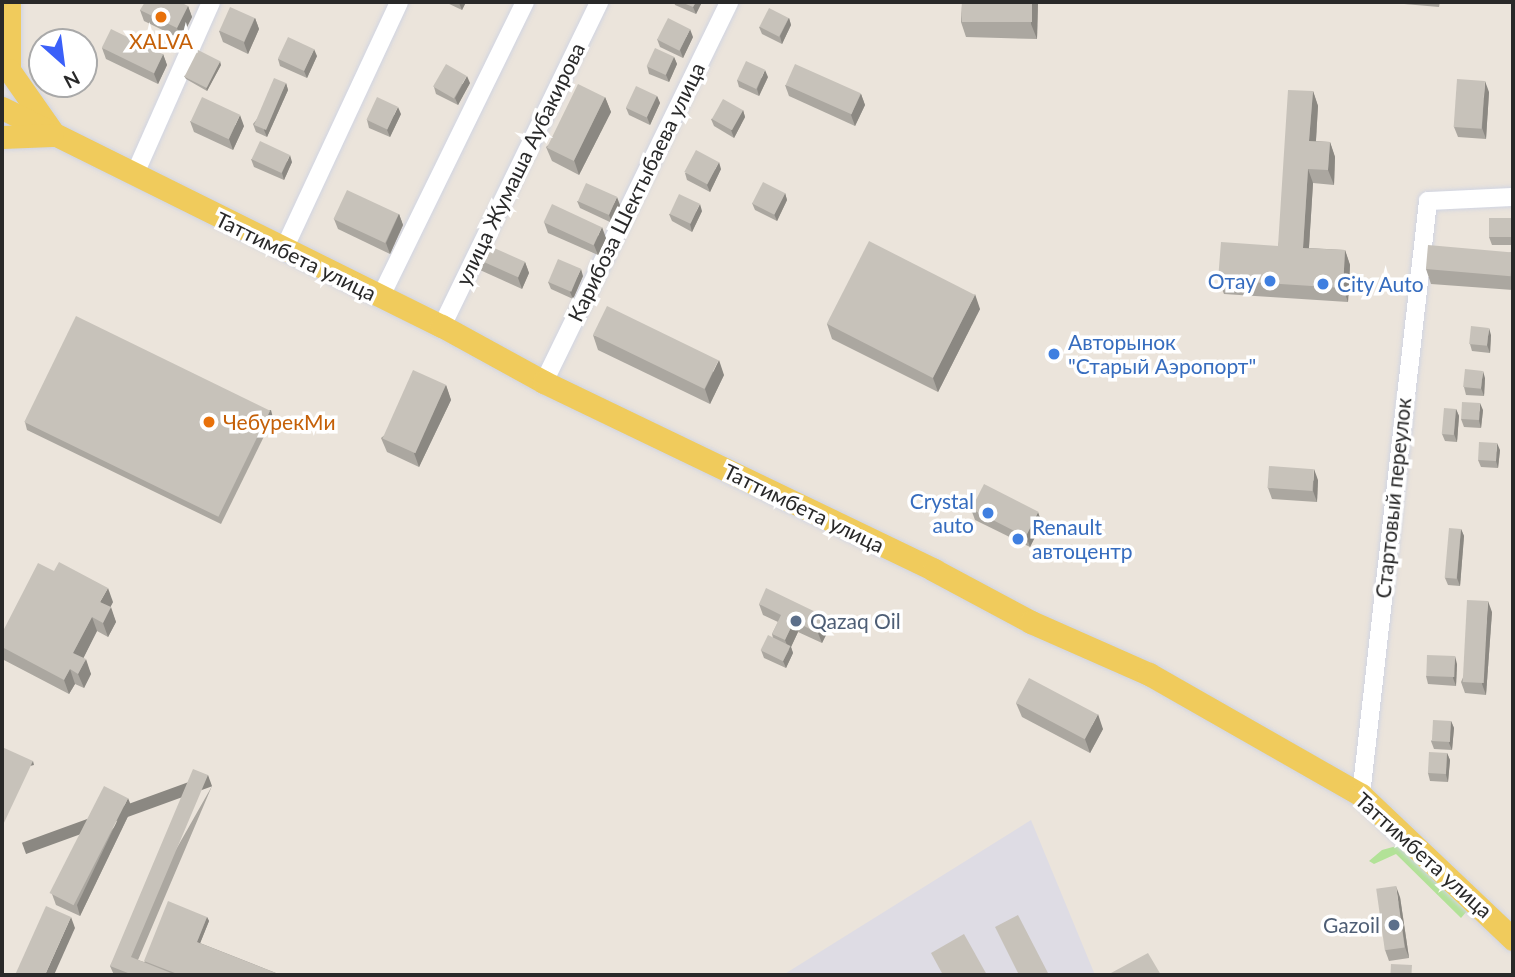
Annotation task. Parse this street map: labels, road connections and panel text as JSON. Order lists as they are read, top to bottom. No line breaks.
{"streets":{"main road":["Таттимбета улица"],"street":["улица Жумаша Аубакирова","Карибоза Шектыбаева улица","Стартовый переулок"]},"crossings":[["улица Жумаша Аубакирова","Таттимбета улица"],["Карибоза Шектыбаева улица","Таттимбета улица"],["Таттимбета улица","Стартовый переулок"]],"places":["XALVA","Отау","City Auto","Авторынок \"Старый Аэропорт\"","ЧебурекМи","Crystal auto","Renault автоцентр","Qazaq Oil","Gazoil"],"north":"bottom right"}
